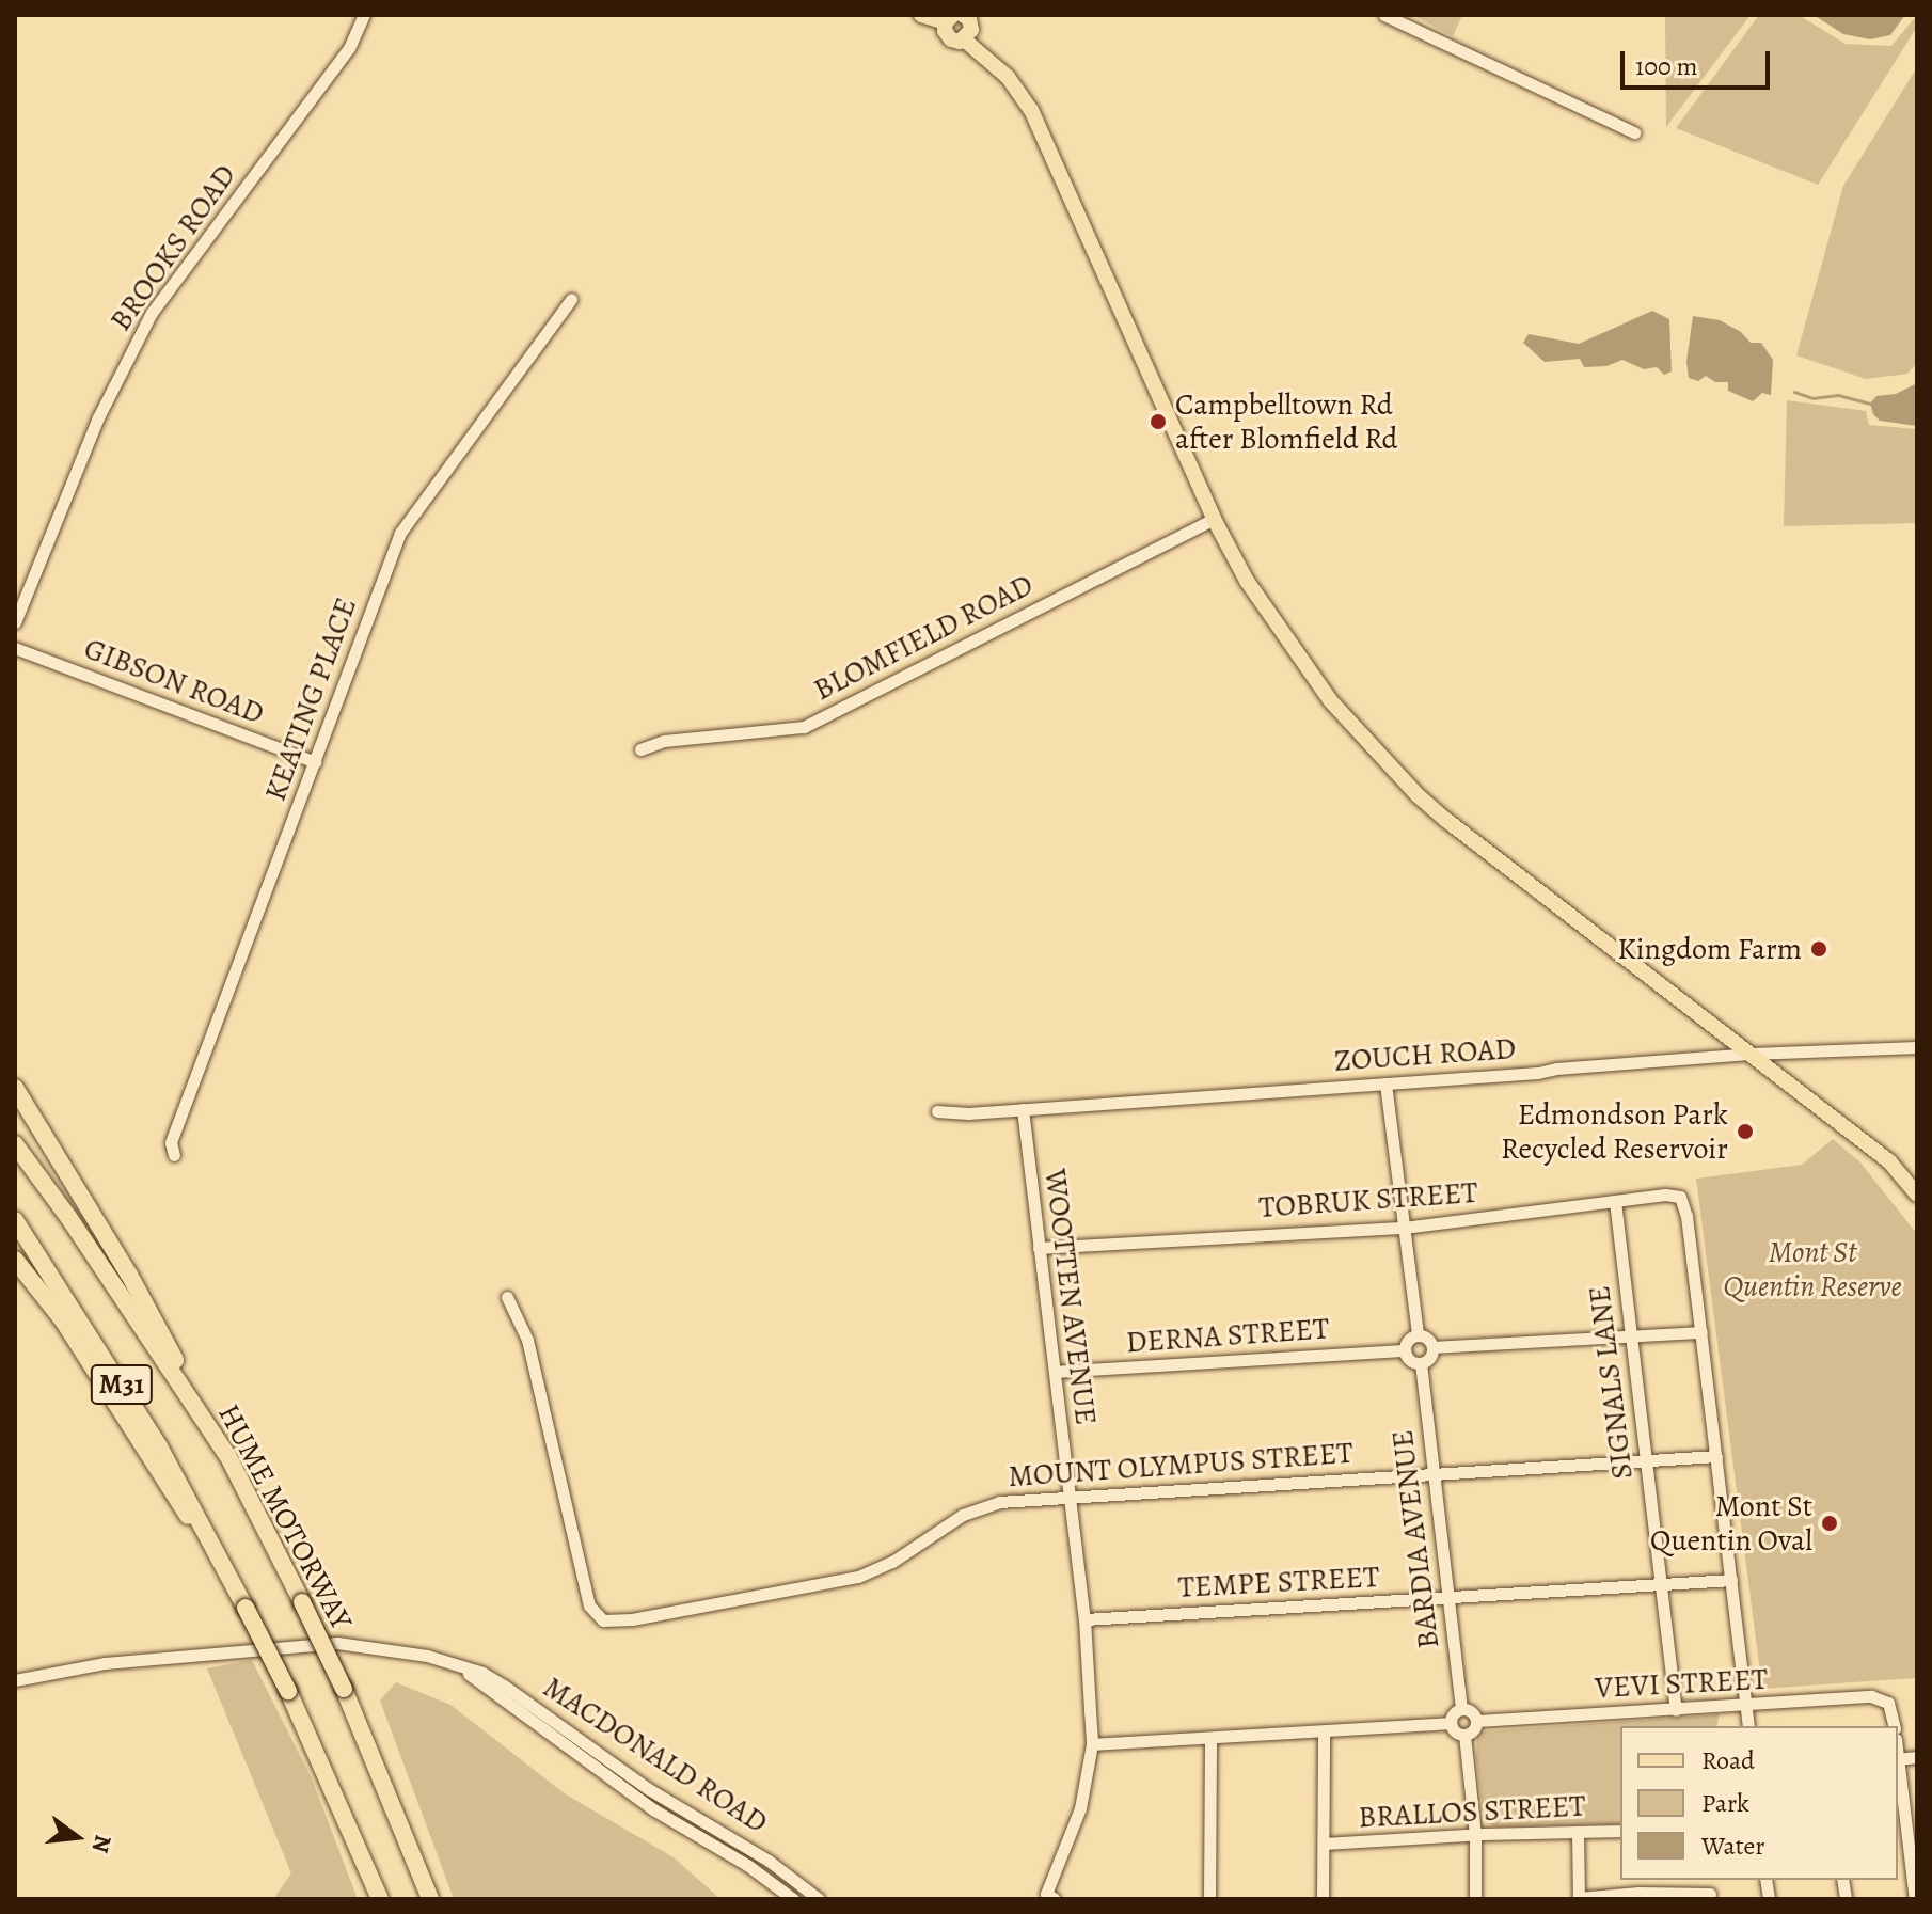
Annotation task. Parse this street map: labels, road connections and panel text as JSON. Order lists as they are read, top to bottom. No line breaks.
{"streets":{"highway":["M31","HUME MOTORWAY"],"street":["BROOKS ROAD","BLOMFIELD ROAD","GIBSON ROAD","KEATING PLACE","ZOUCH ROAD","TOBRUK STREET","WOOTTEN AVENUE","DERNA STREET","SIGNALS LANE","MOUNT OLYMPUS STREET","BARDIA AVENUE","TEMPE STREET","VEVI STREET","MACDONALD ROAD","BRALLOS STREET"]},"crossings":[["GIBSON ROAD","KEATING PLACE"],["ZOUCH ROAD","WOOTTEN AVENUE"],["TOBRUK STREET","WOOTTEN AVENUE"],["TOBRUK STREET","SIGNALS LANE"],["WOOTTEN AVENUE","DERNA STREET"],["WOOTTEN AVENUE","MOUNT OLYMPUS STREET"],["WOOTTEN AVENUE","TEMPE STREET"],["DERNA STREET","BARDIA AVENUE"],["SIGNALS LANE","MOUNT OLYMPUS STREET"],["SIGNALS LANE","TEMPE STREET"],["SIGNALS LANE","VEVI STREET"],["MOUNT OLYMPUS STREET","BARDIA AVENUE"],["BARDIA AVENUE","TEMPE STREET"],["BARDIA AVENUE","VEVI STREET"]],"parks":["Mont St Quentin Reserve"],"places":["Campbelltown Rd after Blomfield Rd","Kingdom Farm","Edmondson Park Recycled Reservoir","Mont St Quentin Oval"],"legend":["Road","Park","Water"],"scale_bar":"100 m","north":"right"}
